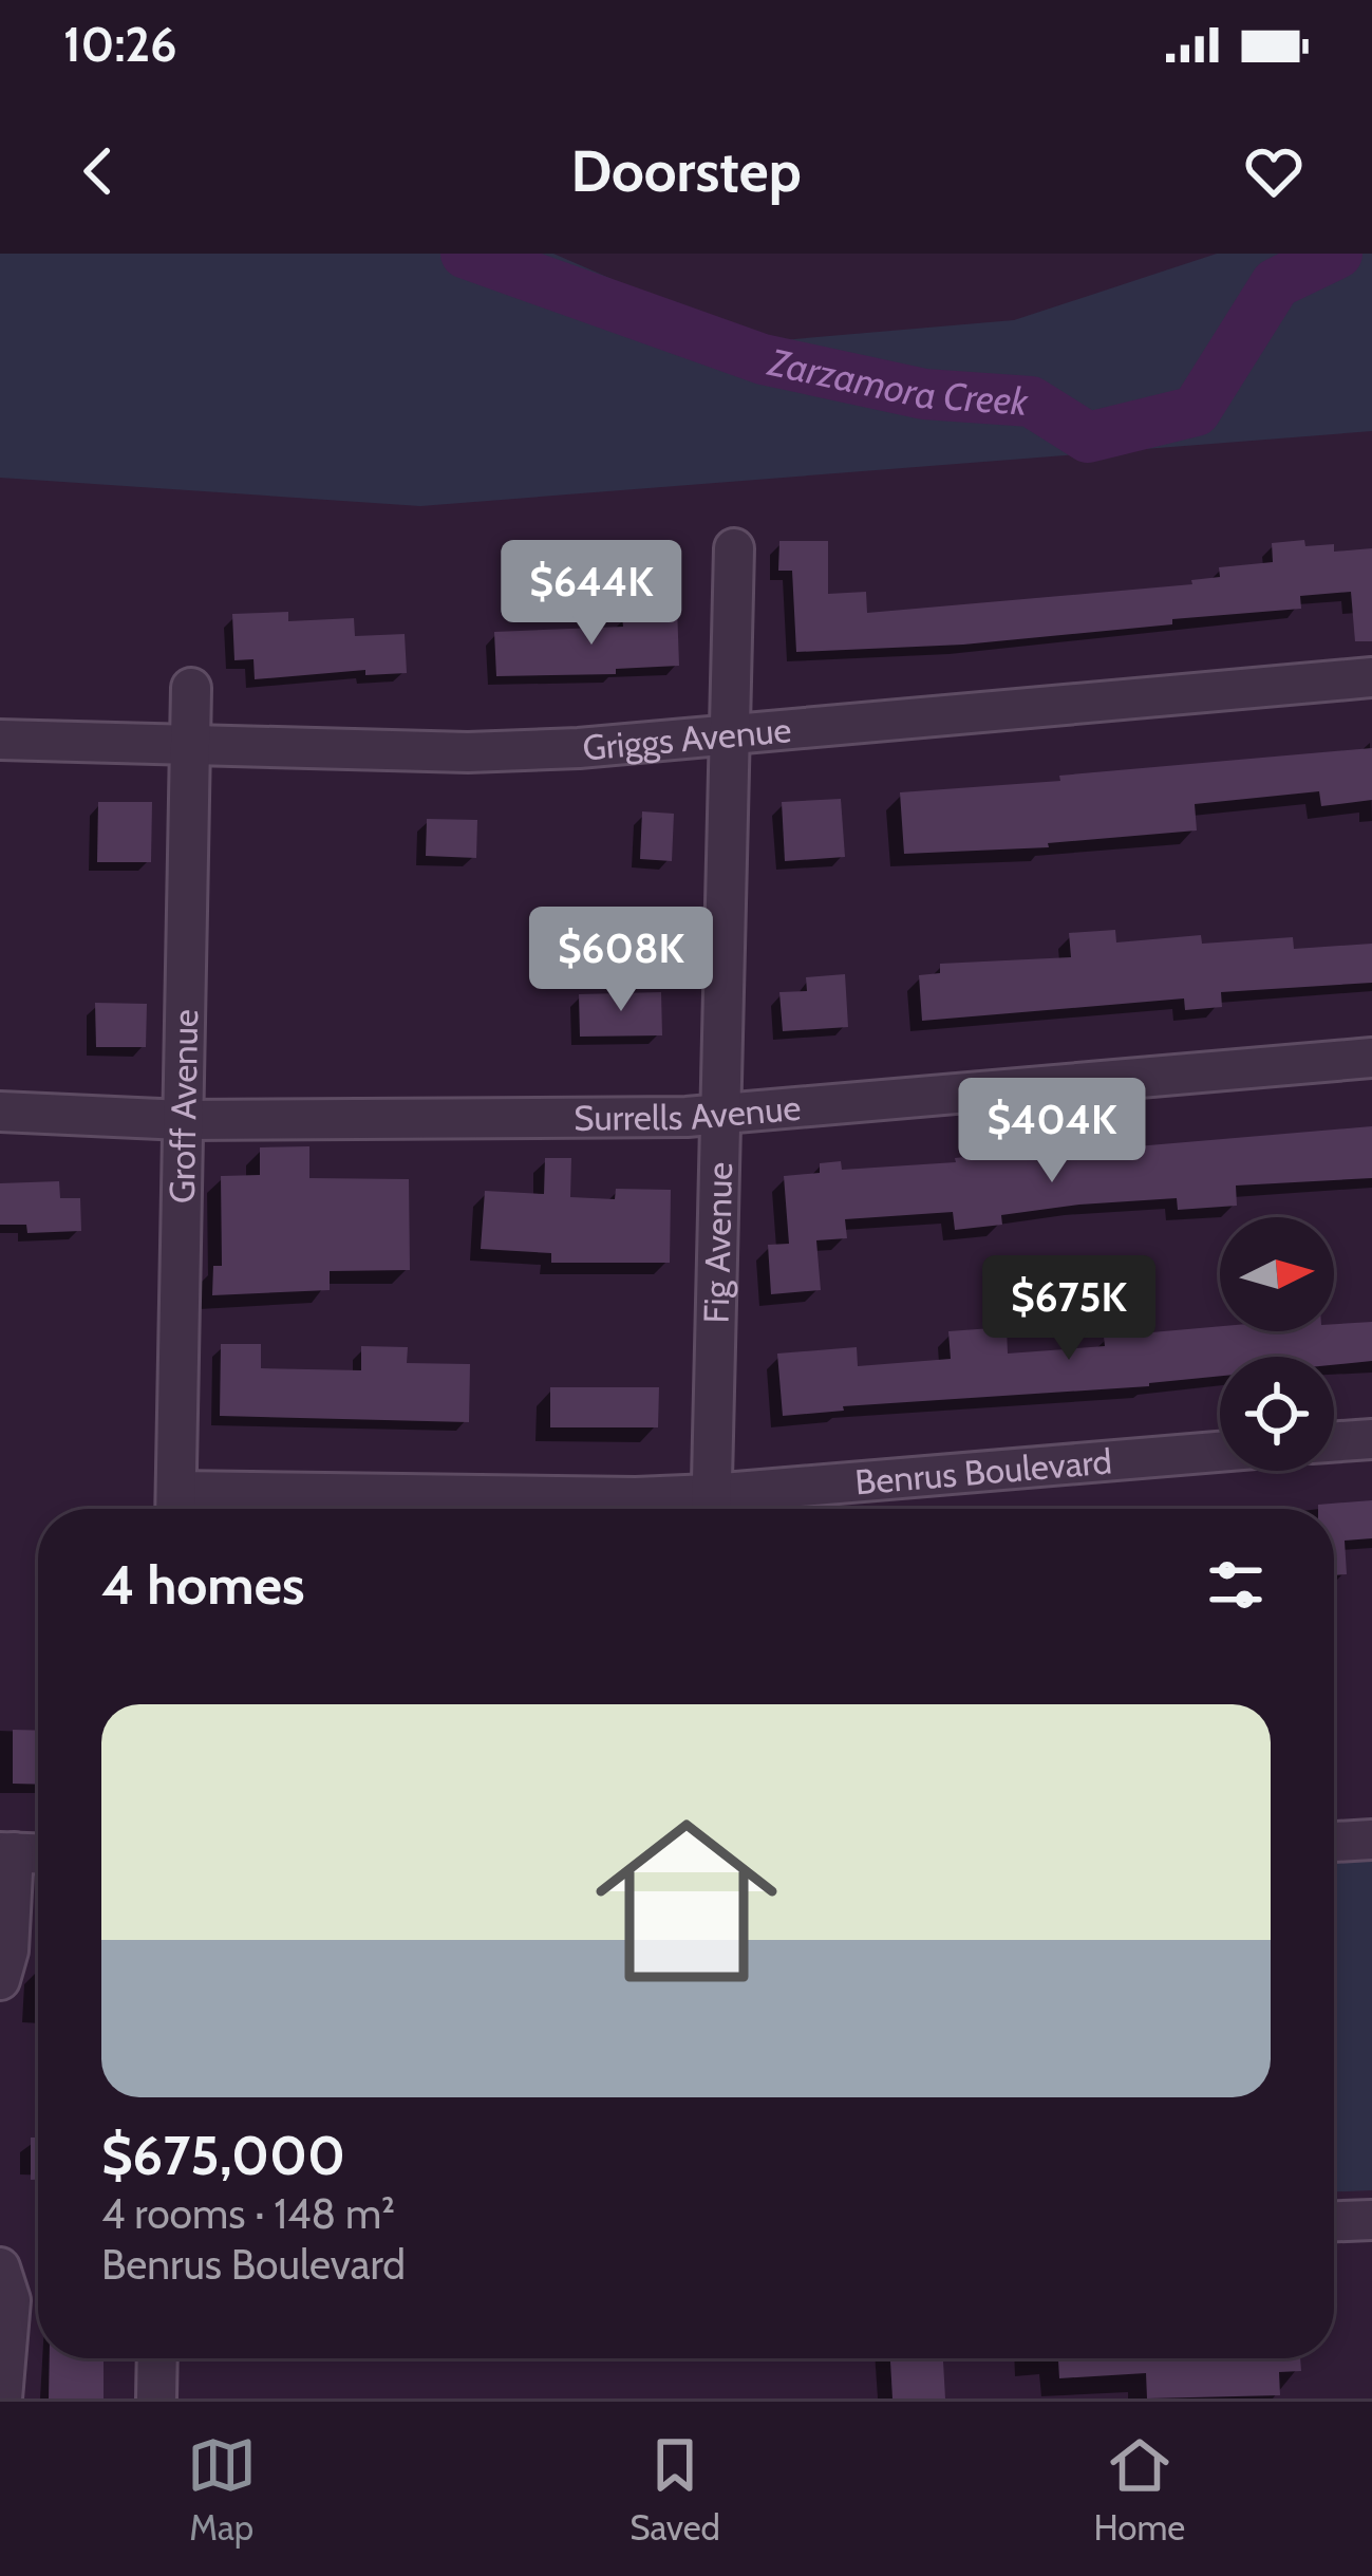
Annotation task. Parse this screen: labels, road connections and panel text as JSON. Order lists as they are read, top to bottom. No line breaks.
{"streets":{"street":["Griggs Avenue","Groff Avenue","Surrells Avenue","Fig Avenue","Benrus Boulevard"]},"crossings":[["Griggs Avenue","Groff Avenue"],["Griggs Avenue","Fig Avenue"],["Groff Avenue","Surrells Avenue"],["Groff Avenue","Benrus Boulevard"],["Surrells Avenue","Fig Avenue"]],"water":["Zarzamora Creek"],"north":"right","page":{"status":"10:26","header":"Doorstep","price":["$644K","$608K","$404K","$675K"],"heading":"4 homes","list":[{"name":"$675,000","note":"4 rooms · 148 m² · Benrus Boulevard"}],"tabs":["Map","Saved","Home"]}}
